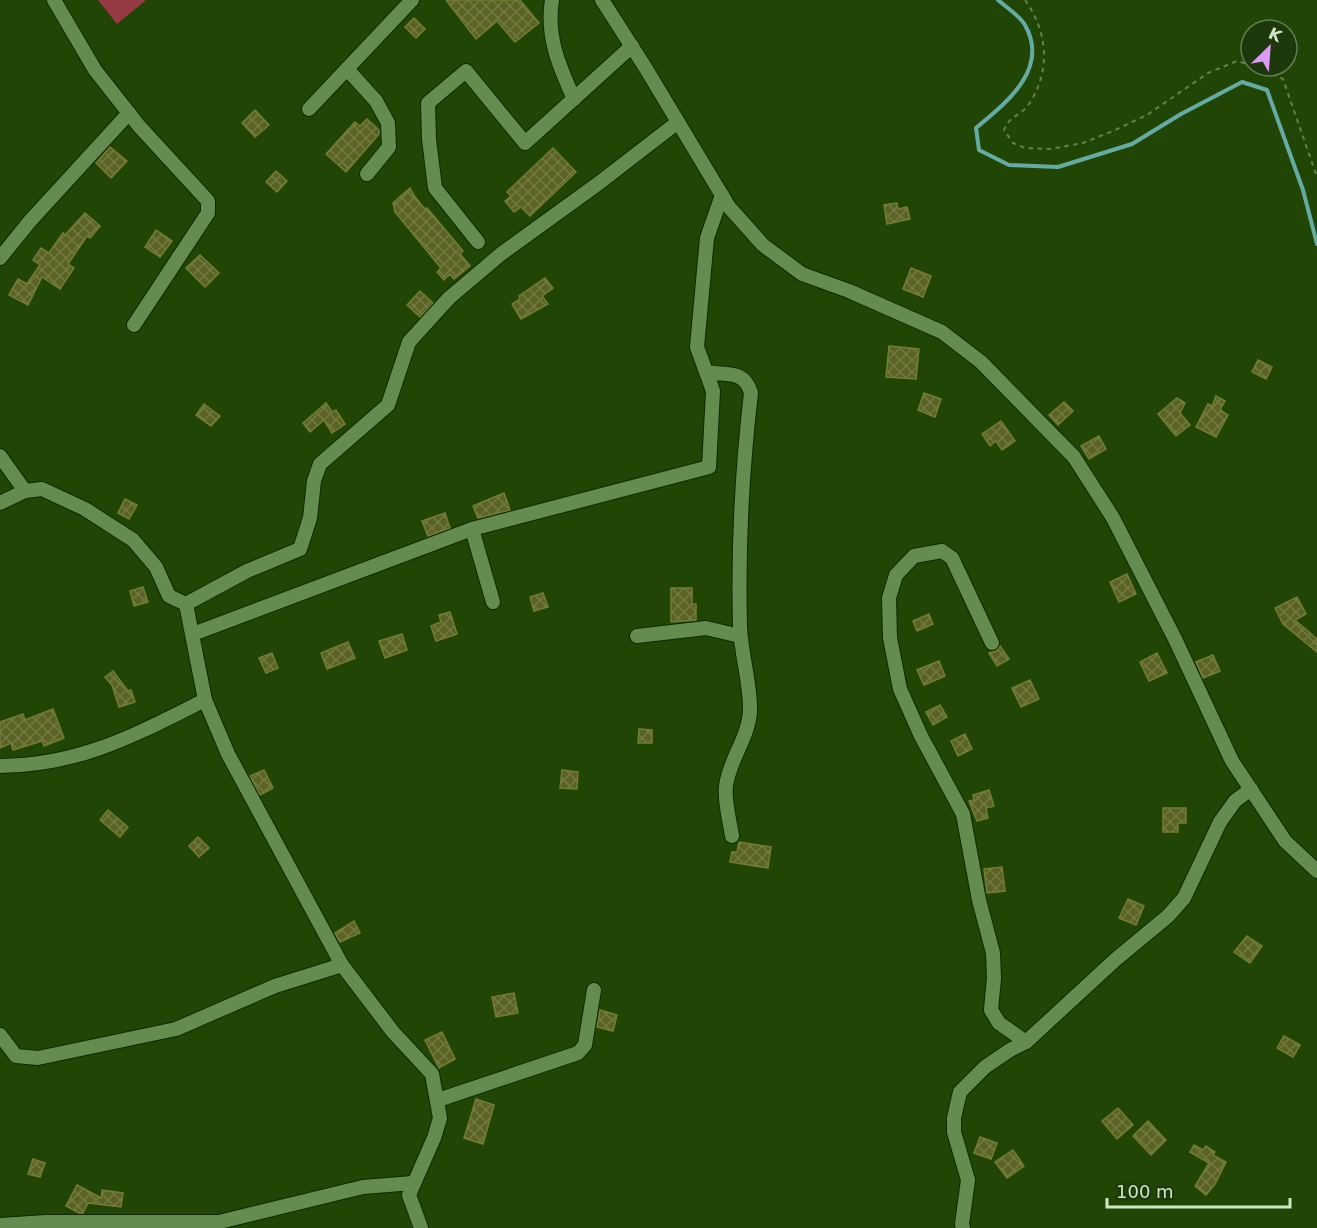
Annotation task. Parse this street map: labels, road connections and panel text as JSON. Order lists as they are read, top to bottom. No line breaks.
{"scale_bar":"100 m","north":"top right"}
